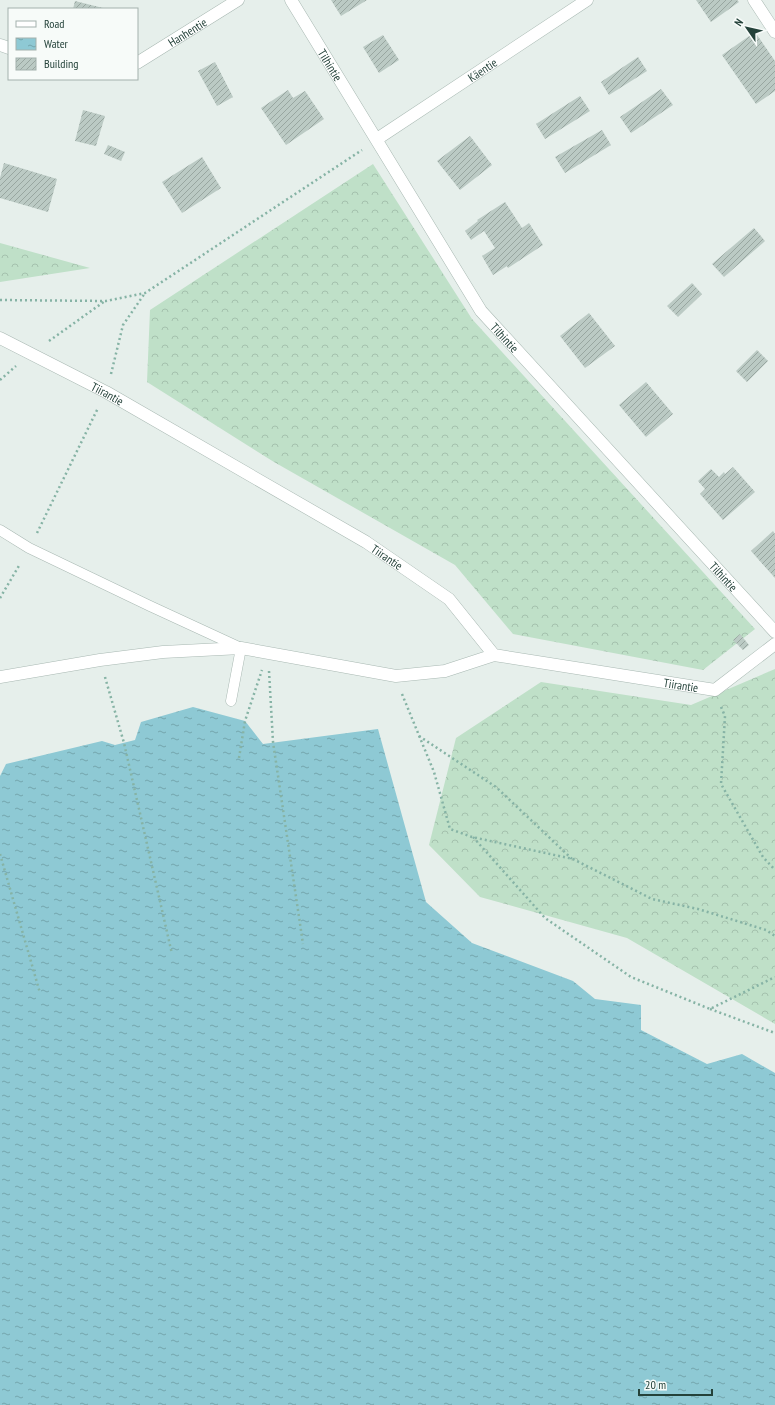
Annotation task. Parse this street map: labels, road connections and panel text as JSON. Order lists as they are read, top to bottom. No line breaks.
{"streets":{"street":["Hanhentie","Tilhintie","Käentie","Tiirantie"]},"crossings":[["Tilhintie","Käentie"]],"legend":["Road","Water","Building"],"scale_bar":"20 m","north":"top left"}
